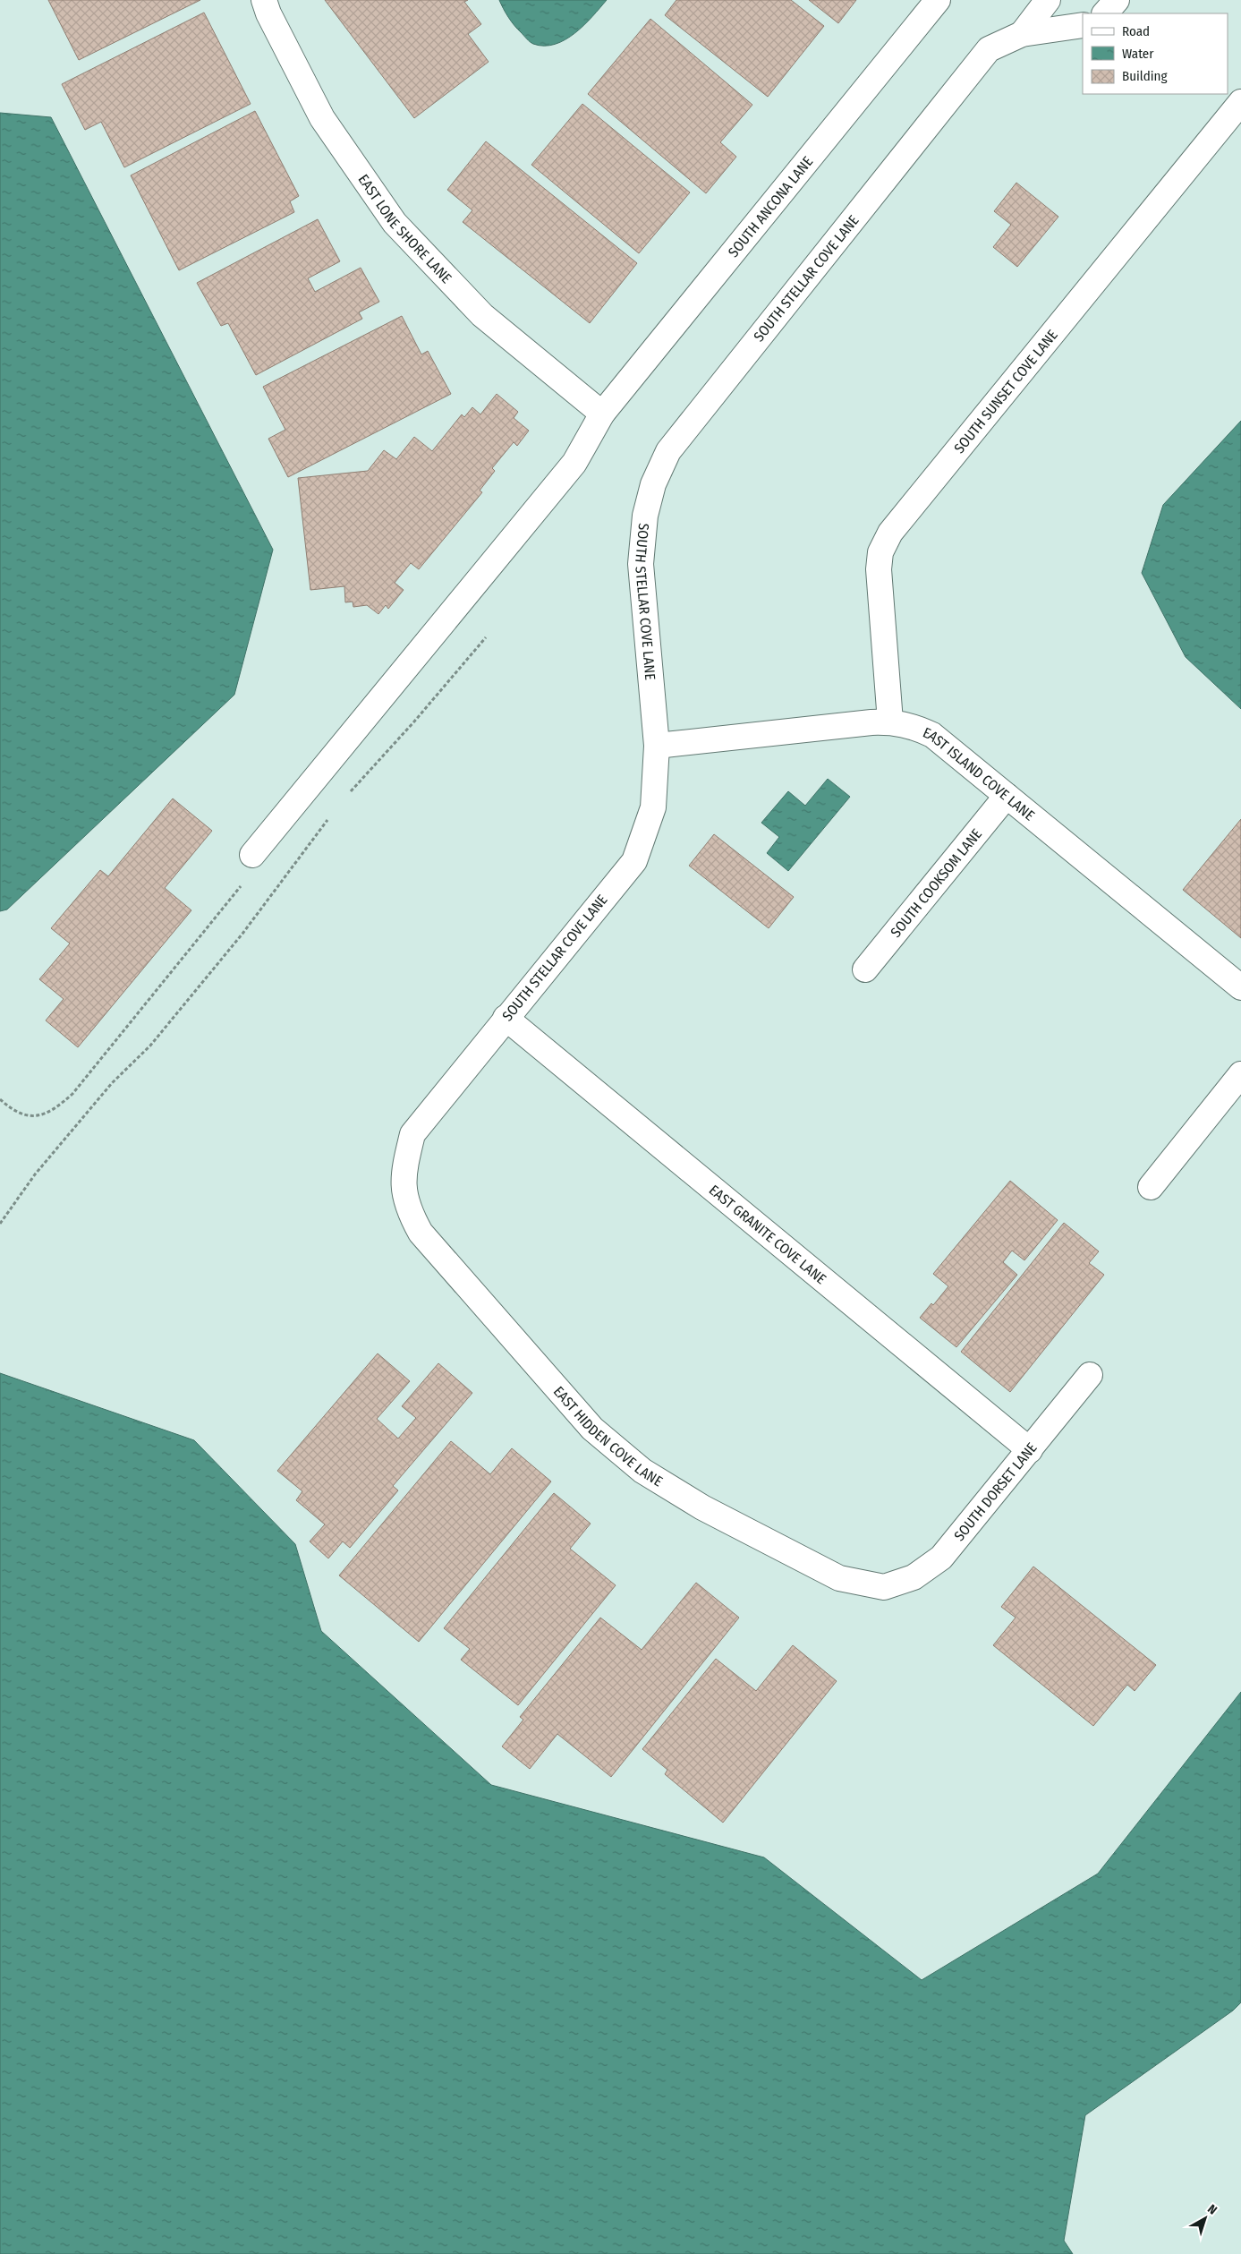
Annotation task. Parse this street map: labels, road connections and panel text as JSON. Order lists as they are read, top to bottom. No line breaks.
{"streets":{"street":["SOUTH ANCONA LANE","EAST LONE SHORE LANE","SOUTH STELLAR COVE LANE","SOUTH SUNSET COVE LANE","EAST ISLAND COVE LANE","SOUTH COOKSOM LANE","EAST GRANITE COVE LANE","EAST HIDDEN COVE LANE","SOUTH DORSET LANE"]},"crossings":[["SOUTH ANCONA LANE","EAST LONE SHORE LANE"],["SOUTH STELLAR COVE LANE","EAST ISLAND COVE LANE"],["SOUTH STELLAR COVE LANE","EAST GRANITE COVE LANE"],["SOUTH STELLAR COVE LANE","EAST HIDDEN COVE LANE"],["SOUTH SUNSET COVE LANE","EAST ISLAND COVE LANE"],["EAST ISLAND COVE LANE","SOUTH COOKSOM LANE"],["EAST GRANITE COVE LANE","SOUTH DORSET LANE"],["EAST HIDDEN COVE LANE","SOUTH DORSET LANE"]],"legend":["Road","Water","Building"],"north":"top right"}
